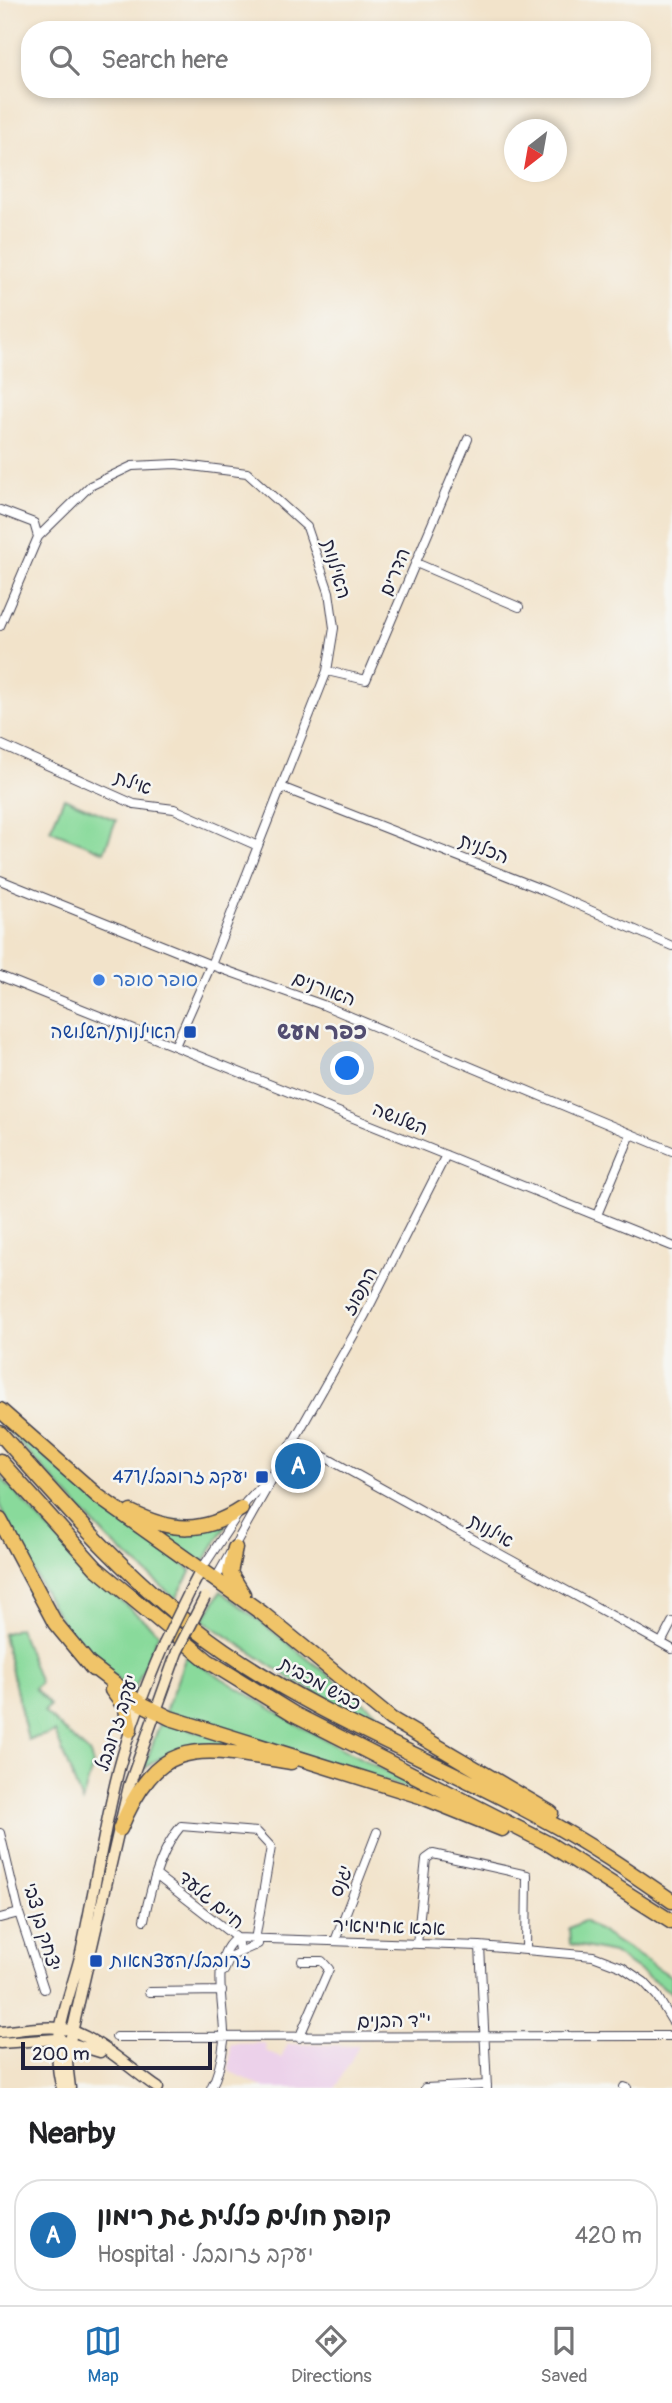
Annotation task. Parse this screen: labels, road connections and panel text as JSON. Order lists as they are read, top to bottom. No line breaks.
{"streets":{"highway":["כביש מכבית"],"main road":["יעקב זרובבל"],"street":["האילנות","הדרים","אילת","הכלנית","האורנים","השלושה","התפוז","אילנות","יגנס","חיים גלעד","יצחק בן צבי","אבא אחימאיר","י\"ד הבנים"]},"crossings":[["האילנות","הדרים"],["האילנות","אילת"],["האילנות","הכלנית"],["האילנות","האורנים"],["האילנות","השלושה"],["השלושה","התפוז"],["התפוז","אילנות"],["התפוז","יעקב זרובבל"],["אילנות","יעקב זרובבל"],["יגנס","אבא אחימאיר"],["חיים גלעד","אבא אחימאיר"]],"districts":["כפר מעש"],"places":{"other":["סופר סופר"],"transit":["האילנות/השלושה","יעקב זרובבל/471","זרובבל/העצמאות"]},"scale_bar":"200 m","north":"bottom left","page":{"search":"Search here","pins":"A","scale":"200 m","heading":"Nearby","list":[{"mark":"A","name":"קופת חולים כללית גת רימון","note":"Hospital · יעקב זרובבל","value":"420 m"}],"nav":["Map","Directions","Saved"]}}
